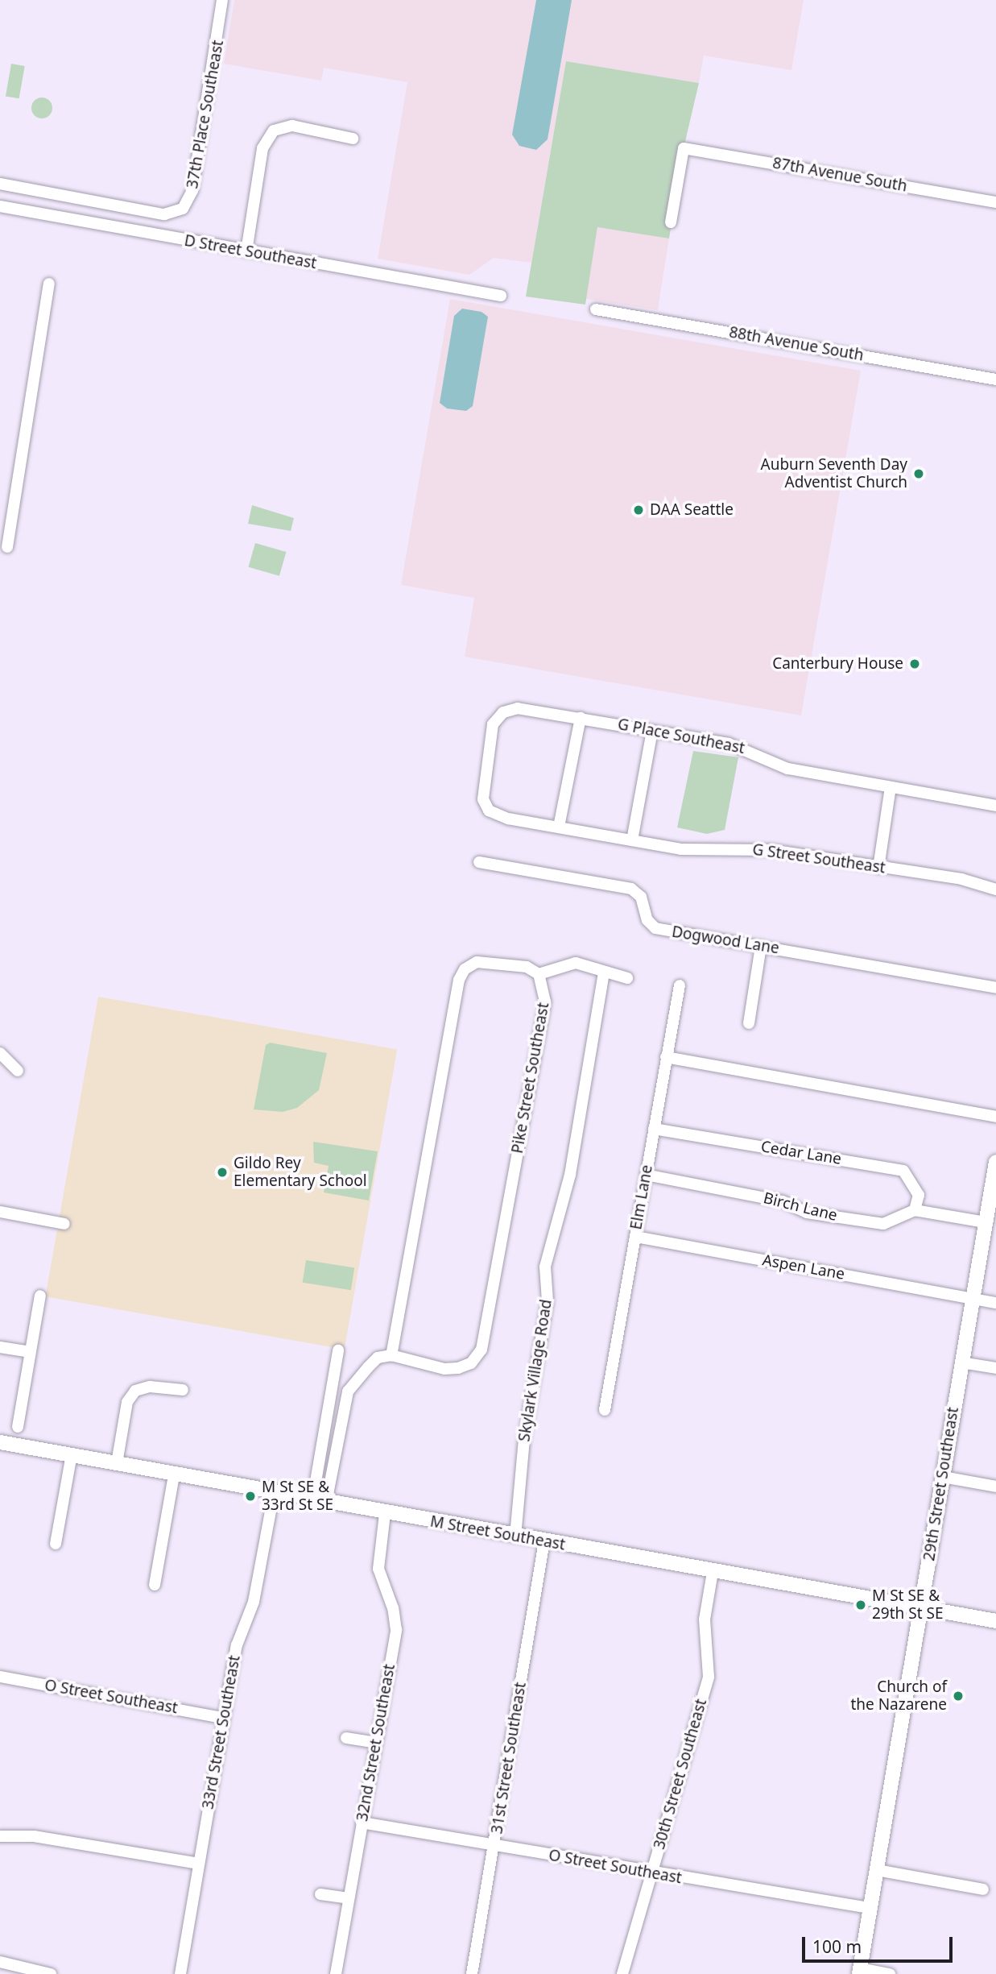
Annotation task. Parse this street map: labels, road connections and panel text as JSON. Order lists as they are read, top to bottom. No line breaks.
{"streets":{"street":["37th Place Southeast","87th Avenue South","D Street Southeast","88th Avenue South","G Place Southeast","G Street Southeast","Dogwood Lane","Pike Street Southeast","Cedar Lane","Elm Lane","Birch Lane","Aspen Lane","Skylark Village Road","29th Street Southeast","M Street Southeast","O Street Southeast","33rd Street Southeast","32nd Street Southeast","31st Street Southeast","30th Street Southeast"]},"crossings":[["G Place Southeast","G Street Southeast"],["Cedar Lane","Elm Lane"],["Cedar Lane","Birch Lane"],["Elm Lane","Birch Lane"],["Elm Lane","Aspen Lane"],["Aspen Lane","29th Street Southeast"],["Skylark Village Road","M Street Southeast"],["29th Street Southeast","M Street Southeast"],["29th Street Southeast","O Street Southeast"],["M Street Southeast","33rd Street Southeast"],["M Street Southeast","32nd Street Southeast"],["M Street Southeast","31st Street Southeast"],["M Street Southeast","30th Street Southeast"],["O Street Southeast","33rd Street Southeast"],["O Street Southeast","32nd Street Southeast"],["O Street Southeast","31st Street Southeast"],["O Street Southeast","30th Street Southeast"]],"places":["Auburn Seventh Day Adventist Church","DAA Seattle","Canterbury House","Gildo Rey Elementary School","M St SE & 33rd St SE","M St SE & 29th St SE","Church of the Nazarene"],"scale_bar":"100 m"}
